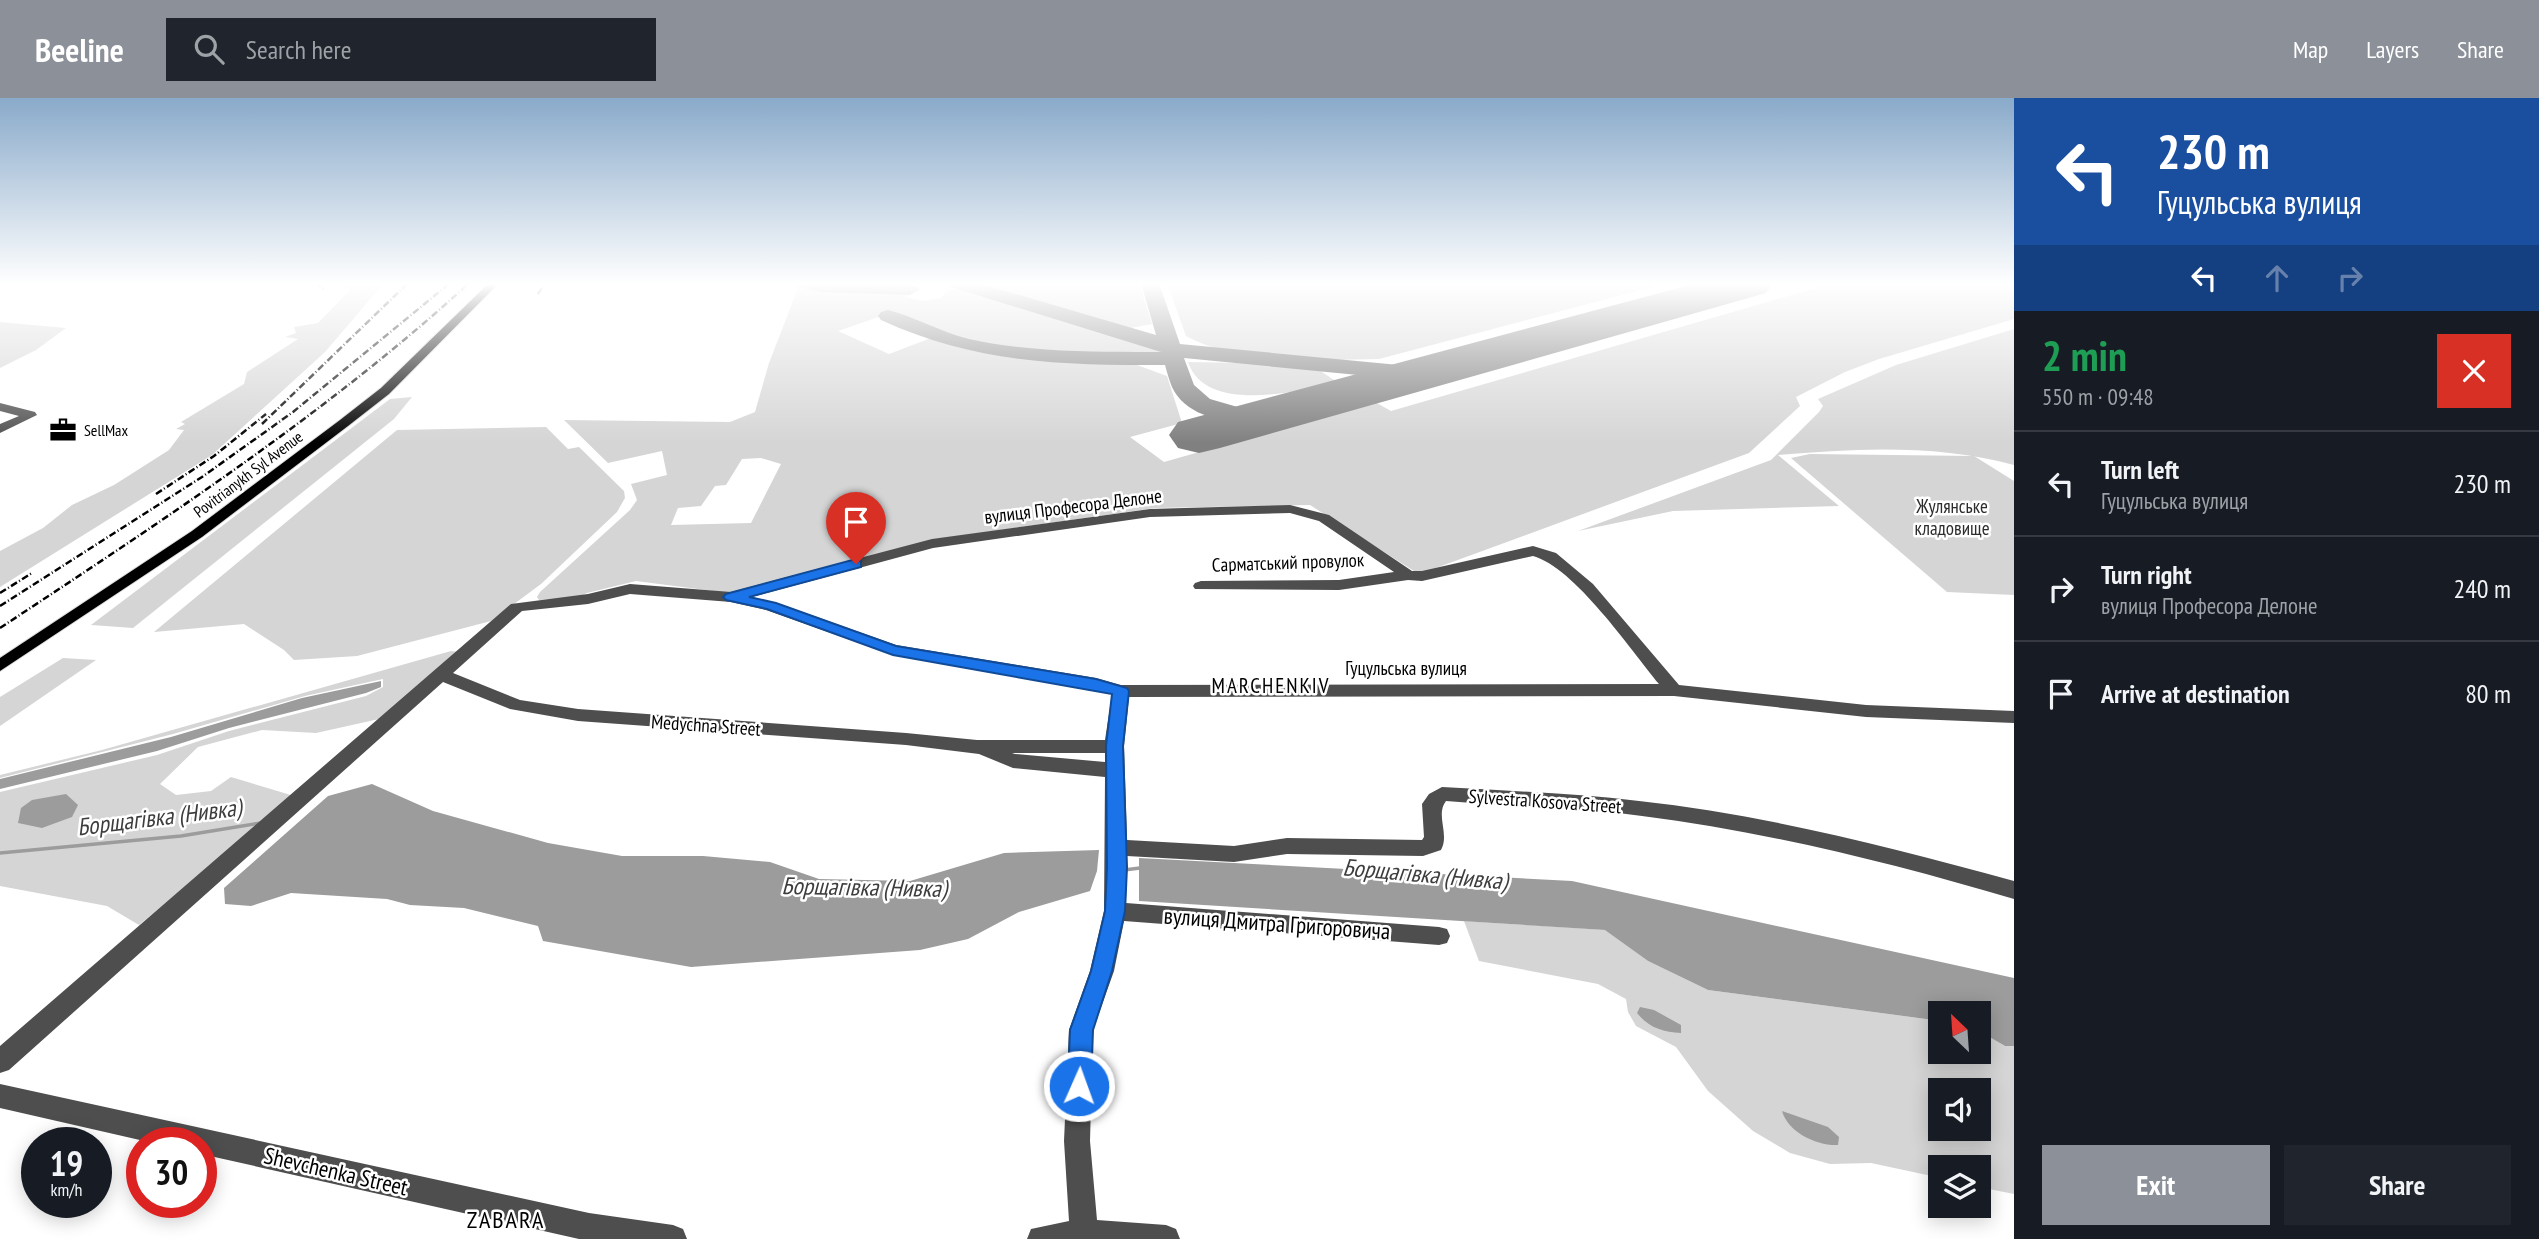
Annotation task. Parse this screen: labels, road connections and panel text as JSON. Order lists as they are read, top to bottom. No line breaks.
{"streets":{"main road":["Povitrianykh Syl Avenue"],"street":["вулиця Професора Делоне","Сарматський провулок","Гуцульська вулиця","Medychna Street","Sylvestra Kosova Street","вулиця Дмитра Григоровича","Shevchenka Street"]},"crossings":[["вулиця Професора Делоне","Сарматський провулок"],["вулиця Професора Делоне","Гуцульська вулиця"],["Сарматський провулок","Гуцульська вулиця"],["Гуцульська вулиця","Medychna Street"]],"districts":["MARCHENKIV","ZABARA"],"water":["Борщагівка (Нивка)"],"parks":["Жулянське кладовище"],"places":{"office":["SellMax"]},"north":"top left","page":{"header":"Beeline","search":"Search here","nav":["Map","Layers","Share"],"turn":["230 m","Гуцульська вулиця"],"heading":["2 min","550 m · 09:48"],"list":[{"name":"Turn left","note":"Гуцульська вулиця","value":"230 m"},{"name":"Turn right","note":"вулиця Професора Делоне","value":"240 m"},{"name":"Arrive at destination","value":"80 m"}],"speed":"19 km/h","limit":"30","buttons":["Exit","Share"]}}
